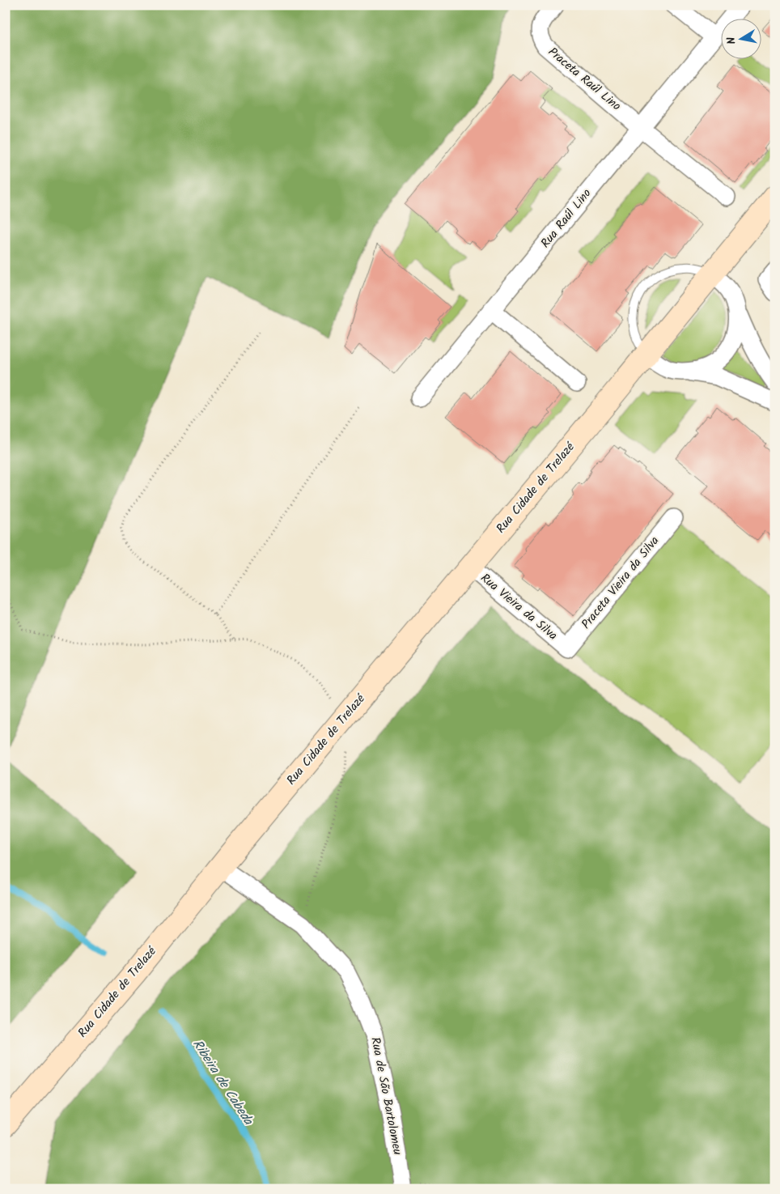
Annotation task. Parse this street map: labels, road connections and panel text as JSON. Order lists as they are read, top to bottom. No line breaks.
{"streets":{"street":["Praceta Raúl Lino","Rua Raúl Lino","Rua Cidade de Trelazé","Praceta Vieira da Silva","Rua Vieira da Silva","Rua de São Bartolomeu"]},"crossings":[["Praceta Raúl Lino","Rua Raúl Lino"],["Rua Cidade de Trelazé","Rua Vieira da Silva"],["Rua Cidade de Trelazé","Rua de São Bartolomeu"],["Praceta Vieira da Silva","Rua Vieira da Silva"]],"water":["Ribeira de Cabeda"],"north":"left"}
